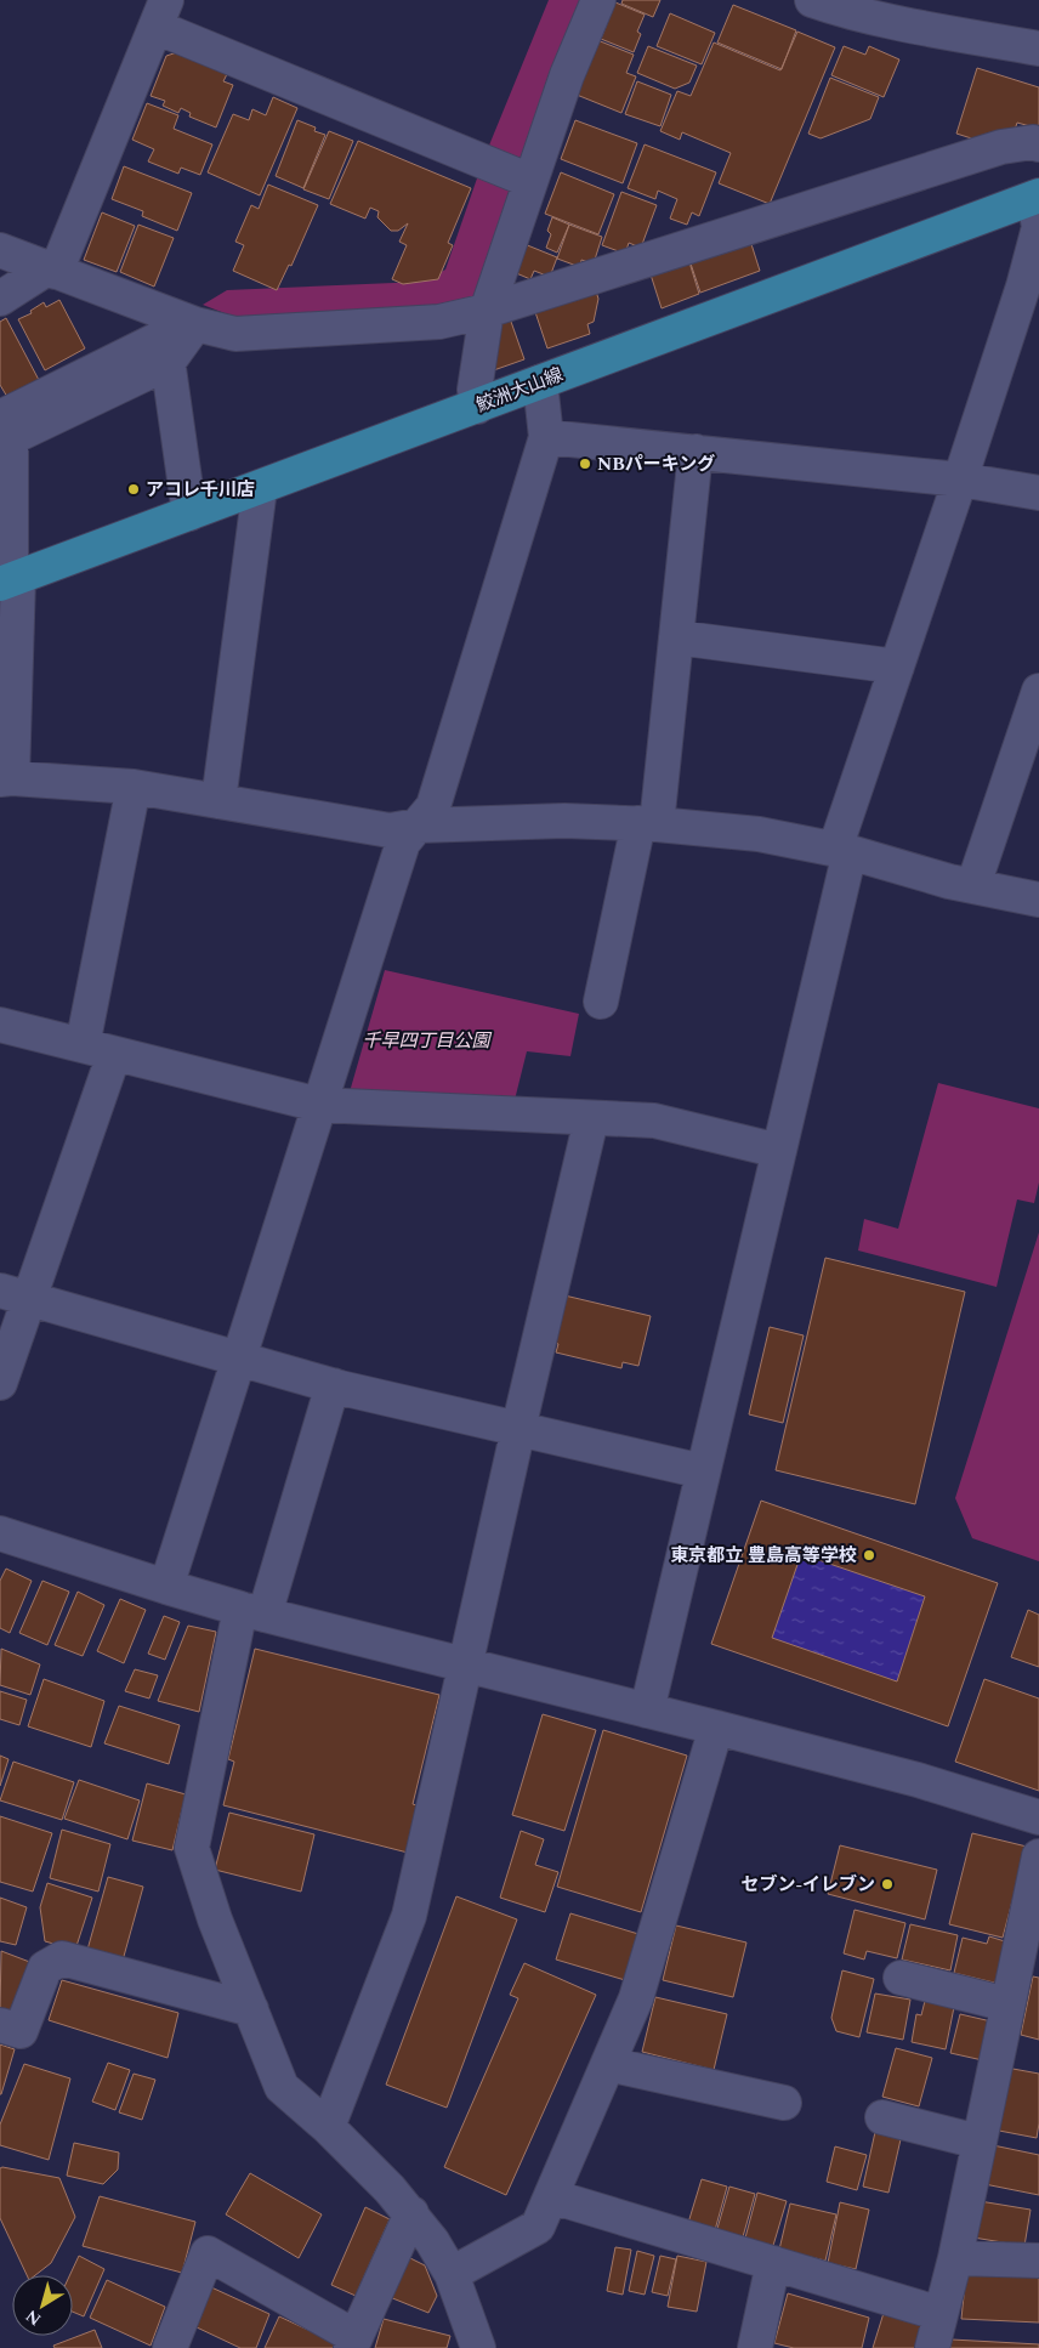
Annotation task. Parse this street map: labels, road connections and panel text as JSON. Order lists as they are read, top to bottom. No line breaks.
{"streets":{"main road":["鮫洲大山線"]},"parks":["千早四丁目公園"],"places":["NBパーキング","アコレ千川店","東京都立 豊島高等学校","セブン-イレブン"],"north":"bottom left"}
